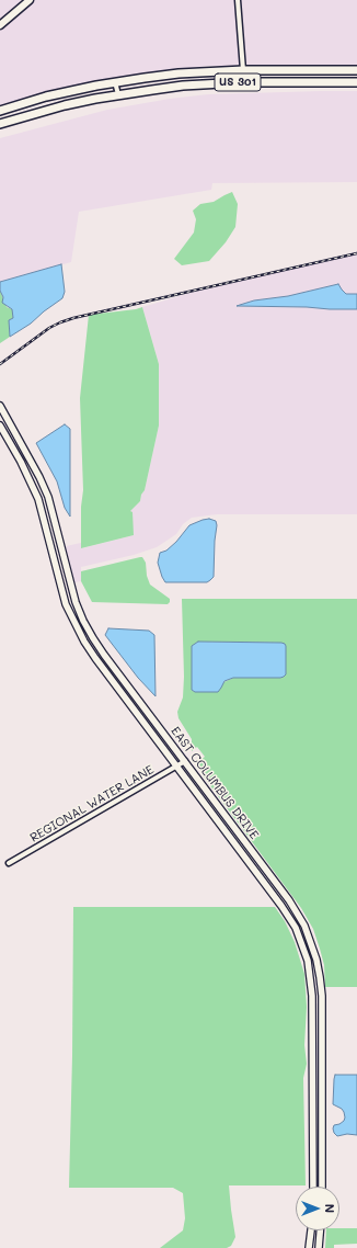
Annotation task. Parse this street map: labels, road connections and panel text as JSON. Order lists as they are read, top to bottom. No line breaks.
{"streets":{"main road":["US 301"],"street":["EAST COLUMBUS DRIVE","REGIONAL WATER LANE"]},"crossings":[["EAST COLUMBUS DRIVE","REGIONAL WATER LANE"]],"north":"right"}
